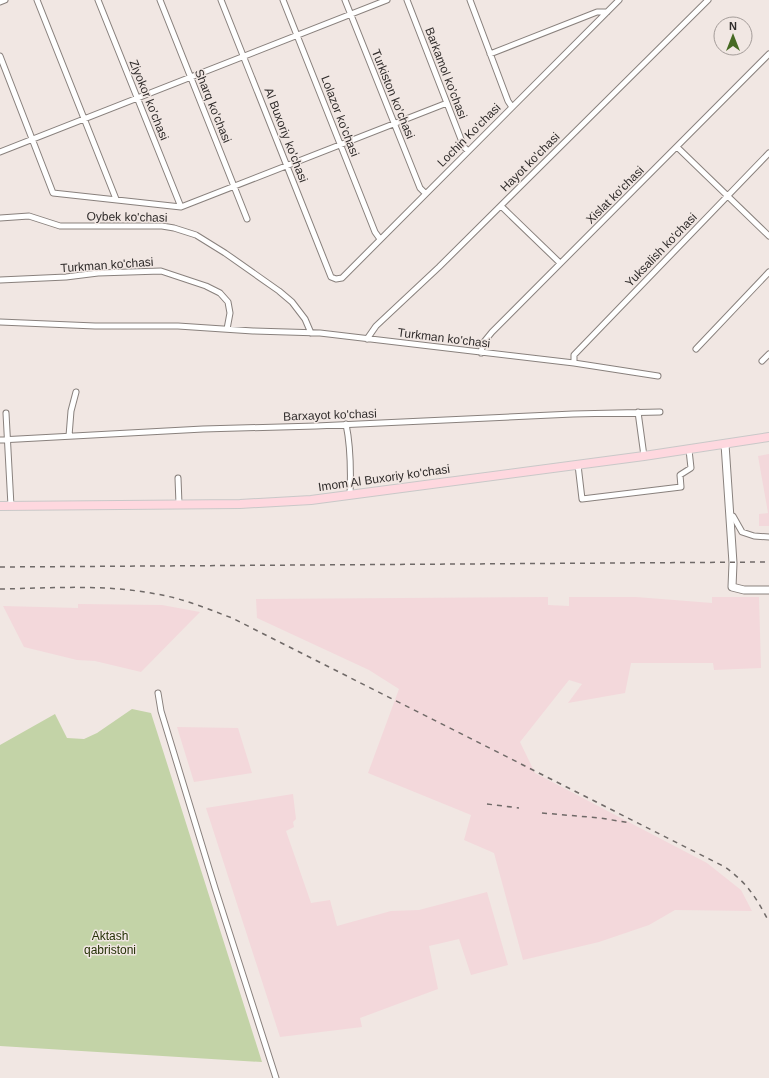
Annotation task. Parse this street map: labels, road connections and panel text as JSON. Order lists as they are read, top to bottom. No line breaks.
{"streets":{"main road":["Imom Al Buxoriy ko'chasi"],"street":["Barkamol ko'chasi","Turkiston ko'chasi","Ziyokor ko'chasi","Sharq ko'chasi","Lolazor ko'chasi","Al Buxoriy ko'chasi","Lochin Ko'chasi","Hayot ko'chasi","Xislat ko'chasi","Oybek ko'chasi","Yuksalish ko'chasi","Turkman ko'chasi","Barxayot ko'chasi"]},"crossings":[["Barkamol ko'chasi","Lochin Ko'chasi"],["Turkiston ko'chasi","Lochin Ko'chasi"],["Lolazor ko'chasi","Lochin Ko'chasi"],["Al Buxoriy ko'chasi","Lochin Ko'chasi"],["Hayot ko'chasi","Turkman ko'chasi"],["Xislat ko'chasi","Turkman ko'chasi"],["Oybek ko'chasi","Turkman ko'chasi"],["Yuksalish ko'chasi","Turkman ko'chasi"]],"parks":["Aktash qabristoni"],"north":"top"}
